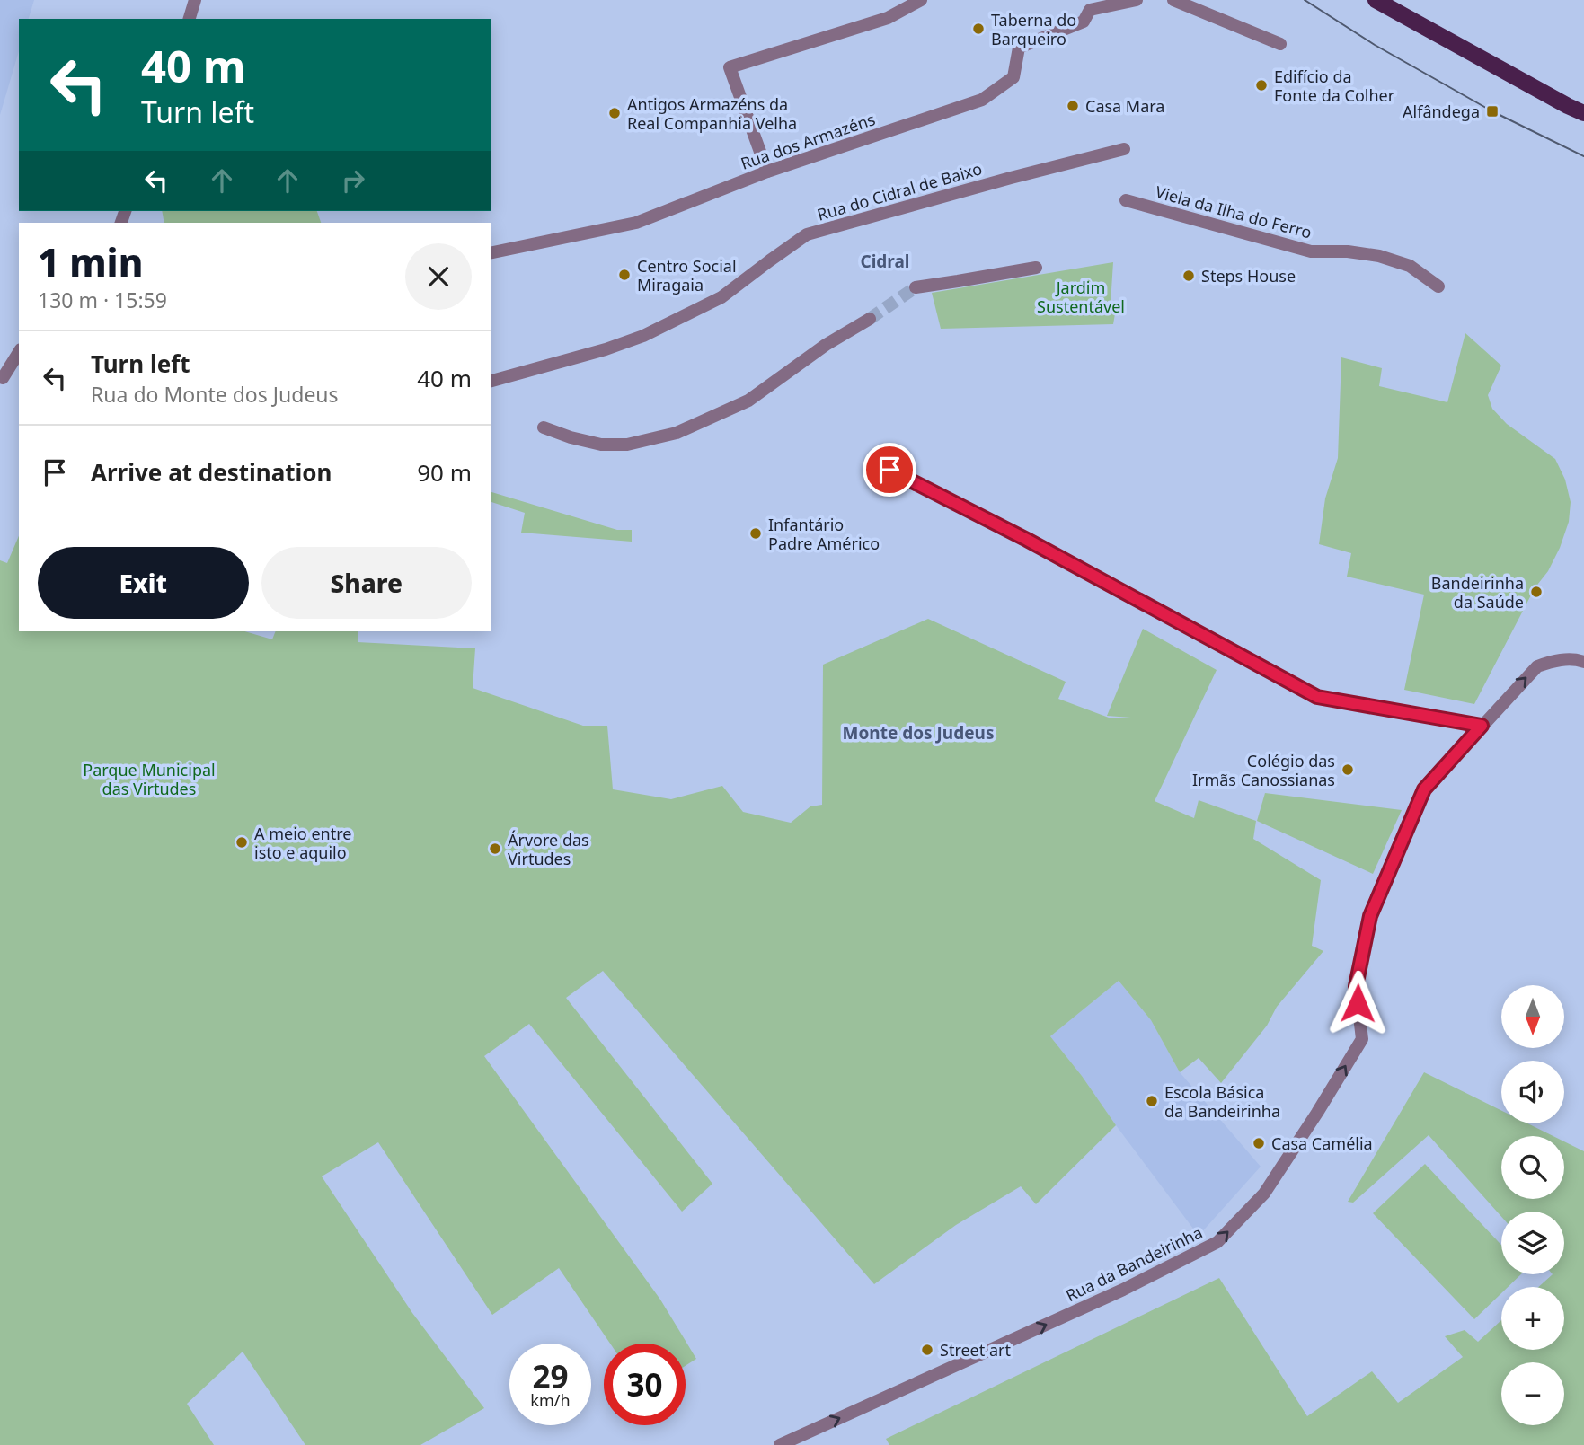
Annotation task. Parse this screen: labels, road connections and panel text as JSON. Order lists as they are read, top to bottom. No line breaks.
{"streets":{"street":["Rua dos Armazéns","Rua do Cidral de Baixo","Viela da Ilha do Ferro","Rua da Bandeirinha"]},"one_way":["Rua da Bandeirinha"],"districts":["Cidral","Monte dos Judeus"],"parks":["Jardim Sustentável","Parque Municipal das Virtudes"],"places":{"other":["Taberna do Barqueiro","Edifício da Fonte da Colher","Casa Mara","Antigos Armazéns da Real Companhia Velha","Centro Social Miragaia","Steps House","Infantário Padre Américo","Bandeirinha da Saúde","Colégio das Irmãs Canossianas","A meio entre isto e aquilo","Árvore das Virtudes","Escola Básica da Bandeirinha","Casa Camélia","Street art"],"transit":["Alfândega"]},"north":"bottom","page":{"turn":["40 m","Turn left"],"heading":["1 min","130 m · 15:59"],"list":[{"name":"Turn left","note":"Rua do Monte dos Judeus","value":"40 m"},{"name":"Arrive at destination","value":"90 m"}],"buttons":["Exit","Share"],"map_buttons":["+","−"],"speed":"29 km/h","limit":"30"}}
